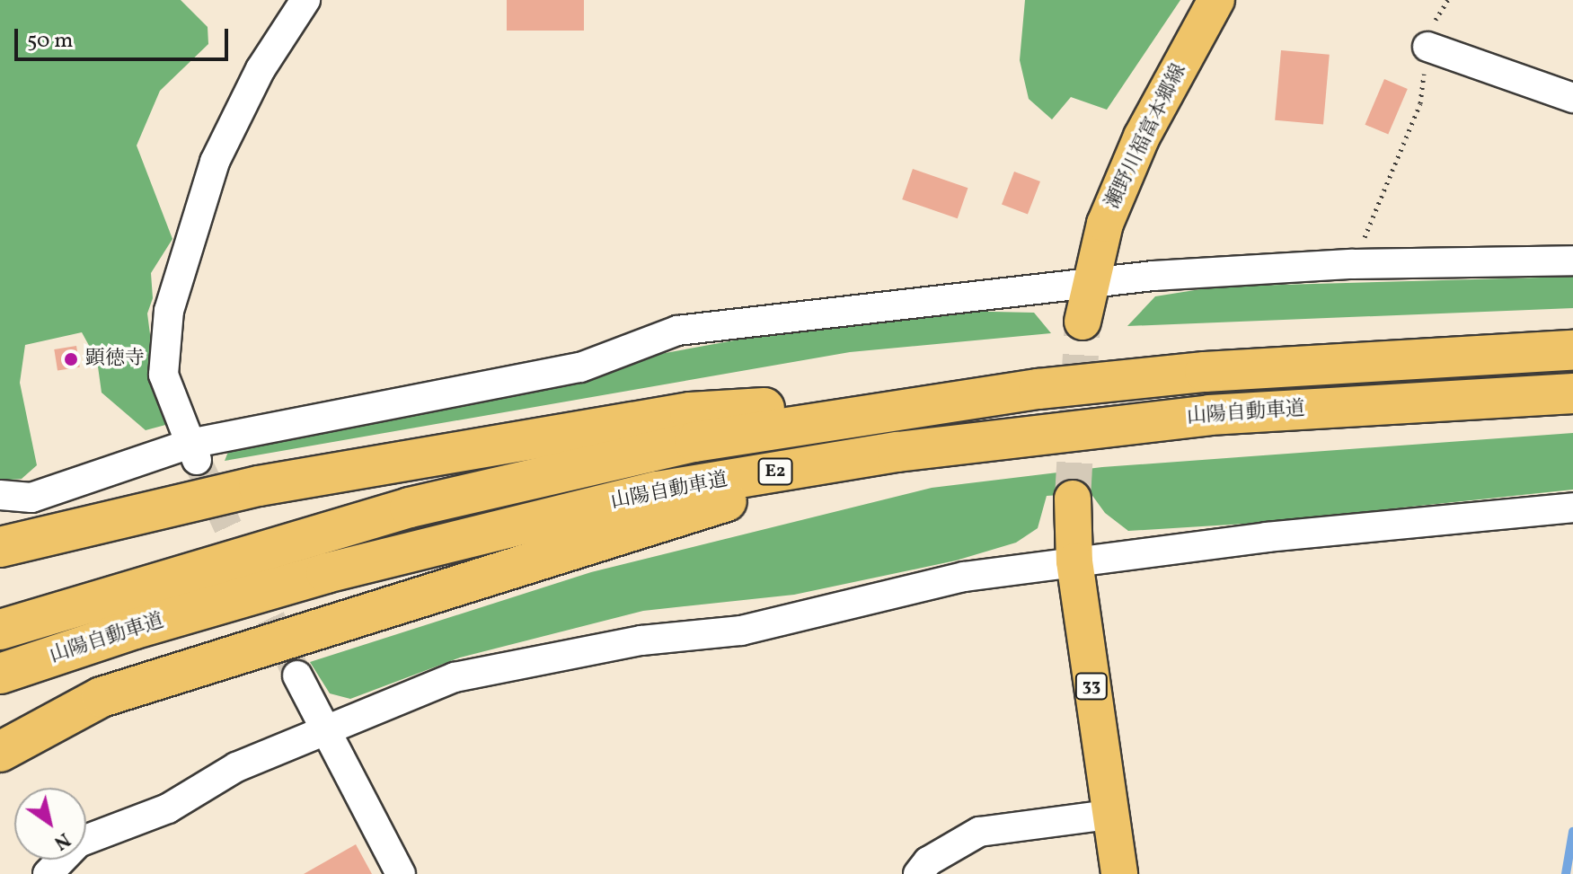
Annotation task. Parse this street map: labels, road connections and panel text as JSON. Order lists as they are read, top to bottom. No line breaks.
{"streets":{"highway":["山陽自動車道","E2"],"main road":["瀬野川福富本郷線","33"]},"places":["顕徳寺"],"scale_bar":"50 m","north":"bottom right"}
